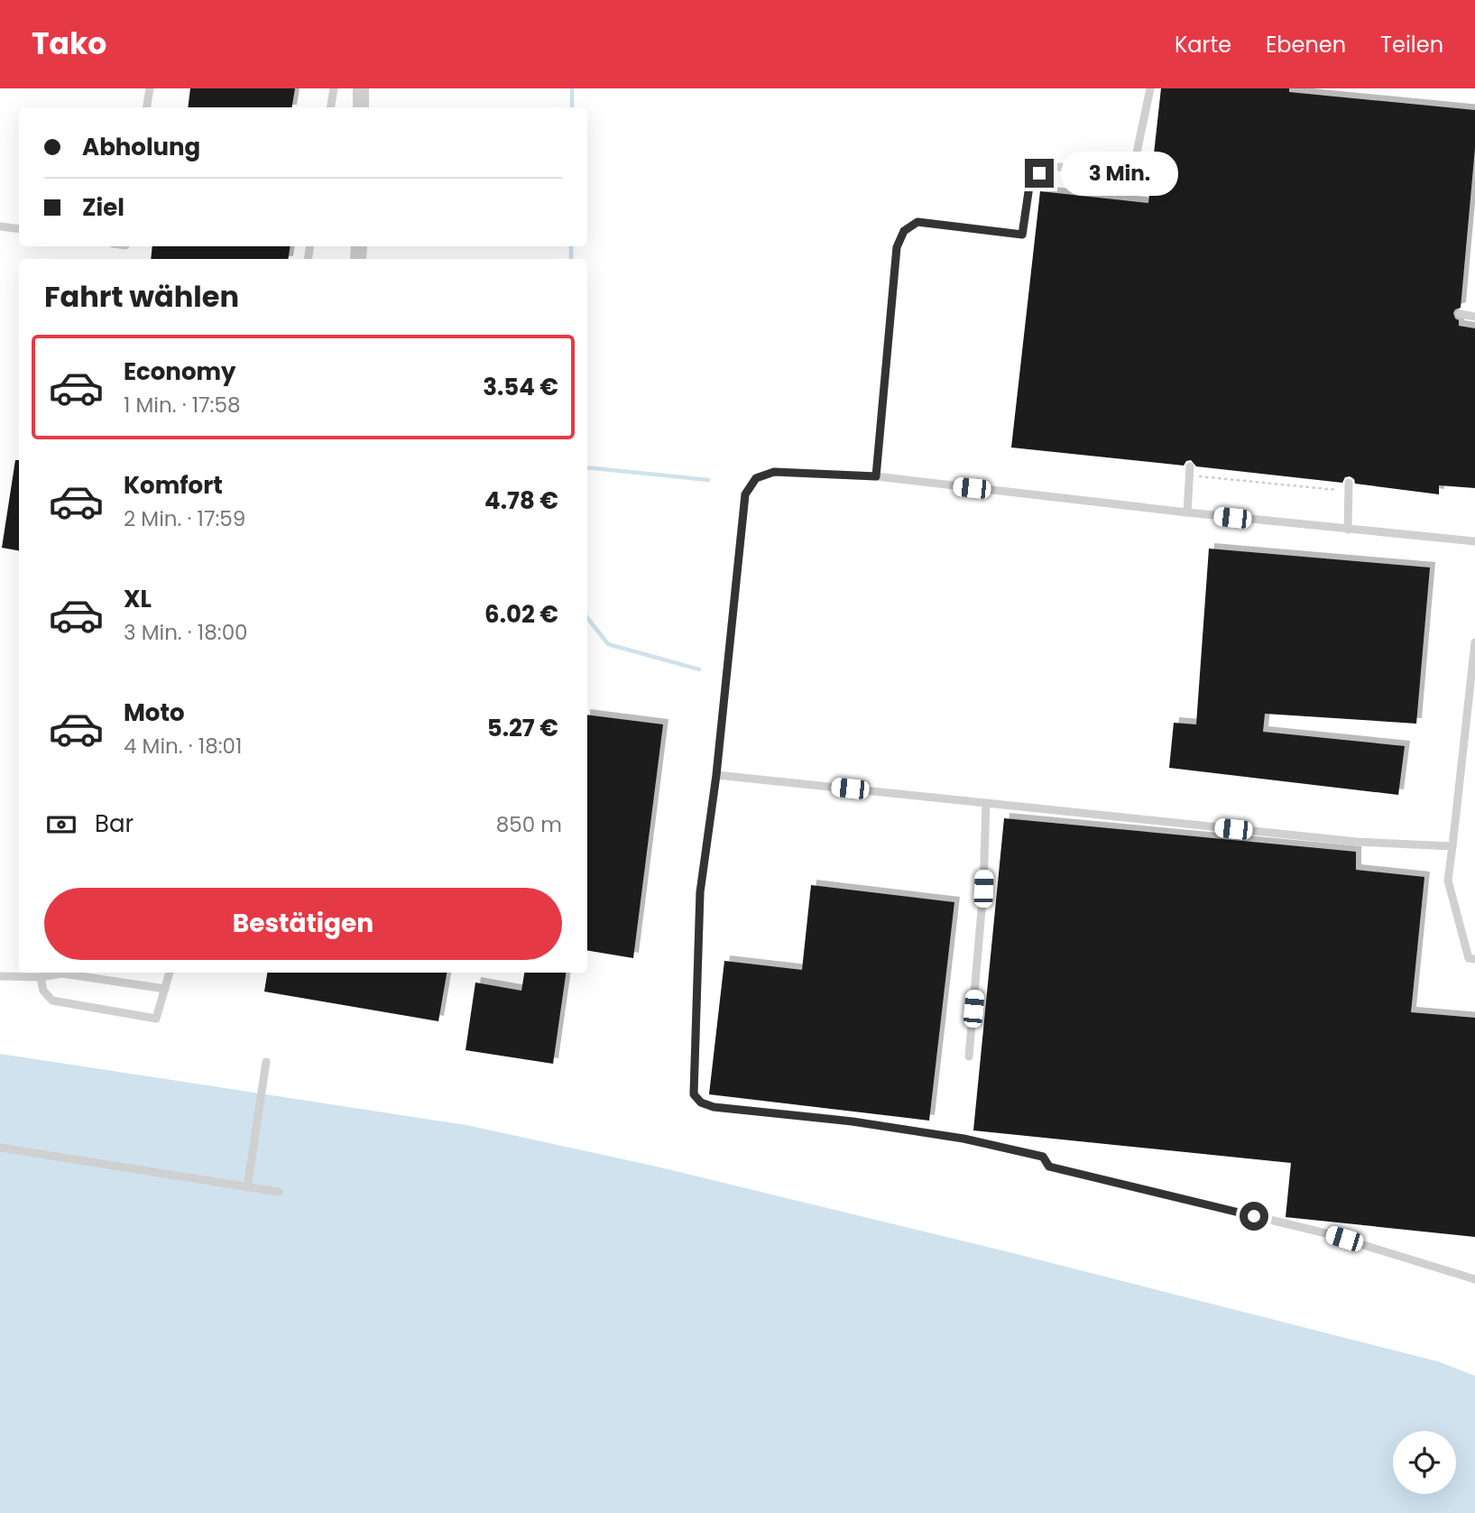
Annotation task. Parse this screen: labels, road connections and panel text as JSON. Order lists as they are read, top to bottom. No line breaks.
{"page":{"header":"Tako","nav":["Karte","Ebenen","Teilen"],"banner":["Abholung","Ziel"],"bubble":"3 Min.","heading":"Fahrt wählen","list":[{"name":"Economy","note":"1 Min. · 17:58","value":"3.54 €"},{"name":"Komfort","note":"2 Min. · 17:59","value":"4.78 €"},{"name":"XL","note":"3 Min. · 18:00","value":"6.02 €"},{"name":"Moto","note":"4 Min. · 18:01","value":"5.27 €"}],"pay":["Bar","850 m"],"buttons":"Bestätigen"}}
